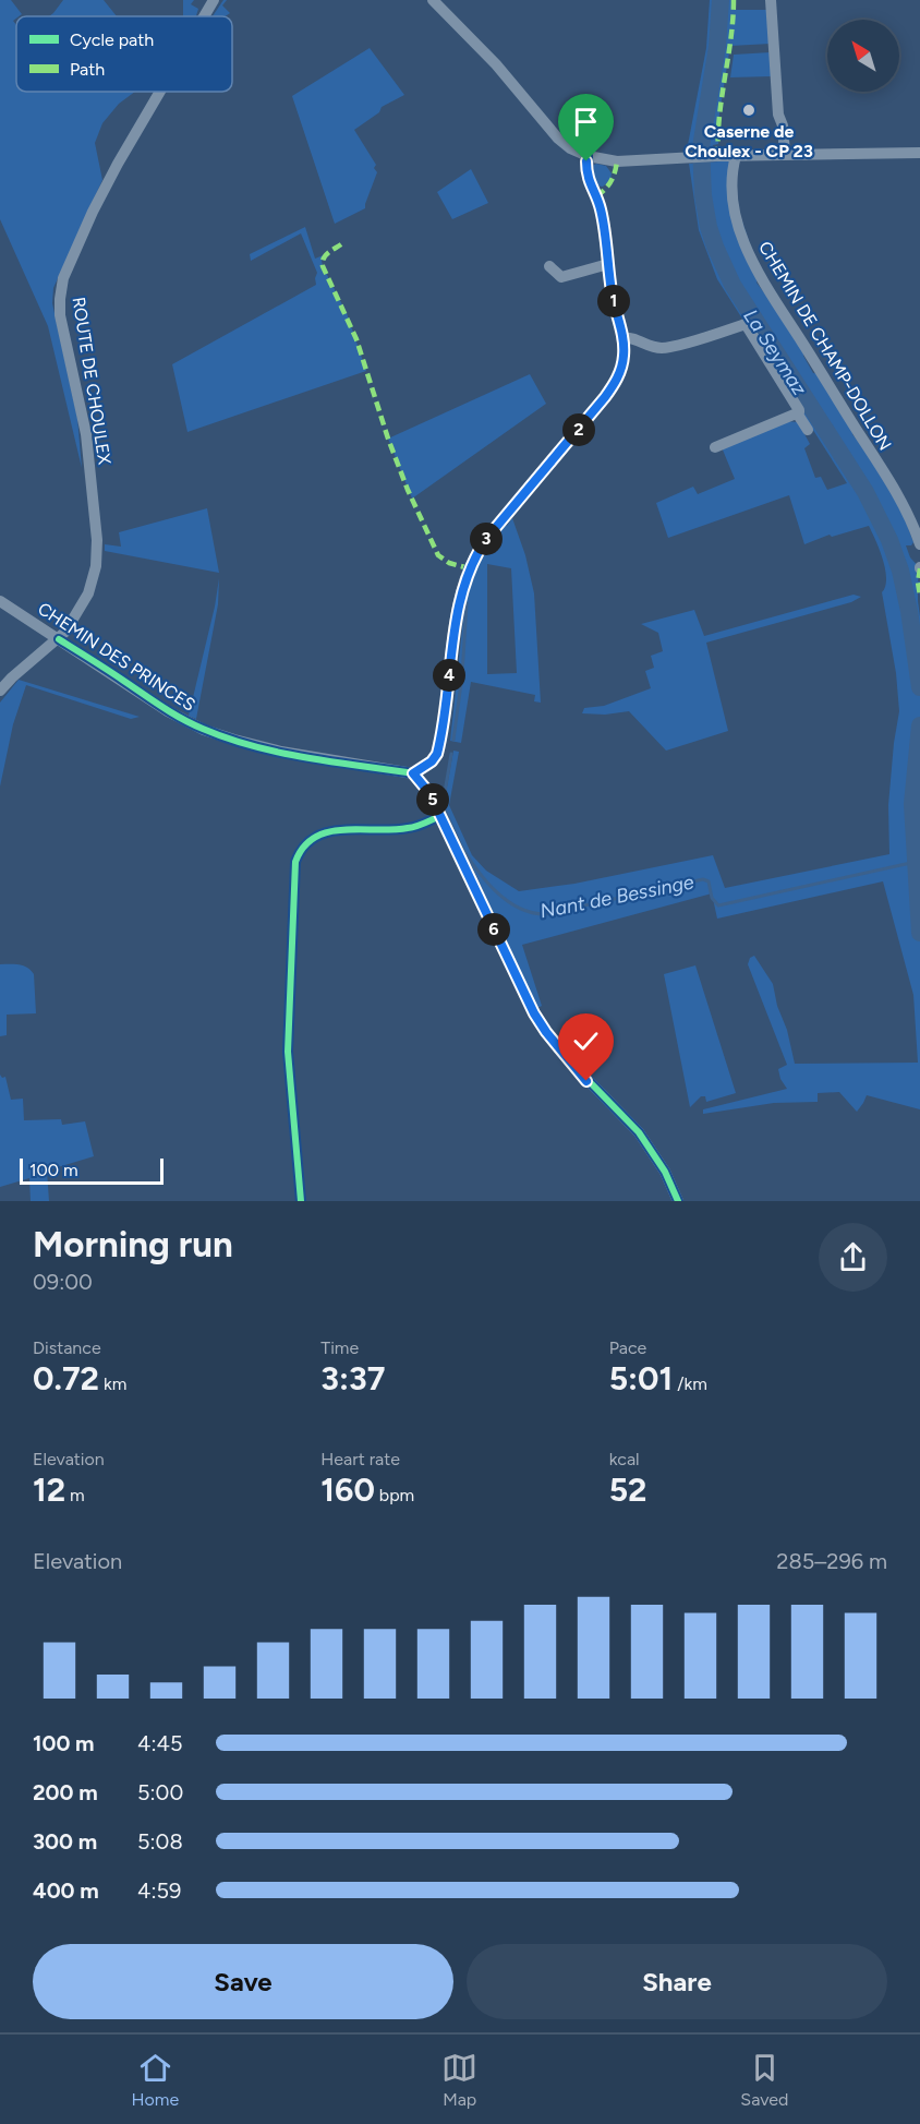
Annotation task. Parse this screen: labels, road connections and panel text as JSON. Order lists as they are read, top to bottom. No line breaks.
{"streets":{"street":["CHEMIN DE CHAMP-DOLLON","ROUTE DE CHOULEX","CHEMIN DES PRINCES"]},"crossings":[["ROUTE DE CHOULEX","CHEMIN DES PRINCES"]],"water":["La Seymaz","Nant de Bessinge"],"places":["Caserne de Choulex - CP 23"],"legend":["Cycle path","Path"],"scale_bar":"100 m","north":"top left","page":{"pins":["1","2","3","4","5","6"],"scale":"100 m","heading":["Morning run","09:00"],"stats":[["Distance","0.72 km"],["Time","3:37"],["Pace","5:01 /km"],["Elevation","12 m"],["Heart rate","160 bpm"],["kcal","52"]],"chart":["Elevation","285–296 m"],"list":[{"name":"100 m","note":"4:45"},{"name":"200 m","note":"5:00"},{"name":"300 m","note":"5:08"},{"name":"400 m","note":"4:59"}],"buttons":["Save","Share"],"tabs":["Home","Map","Saved"]}}
